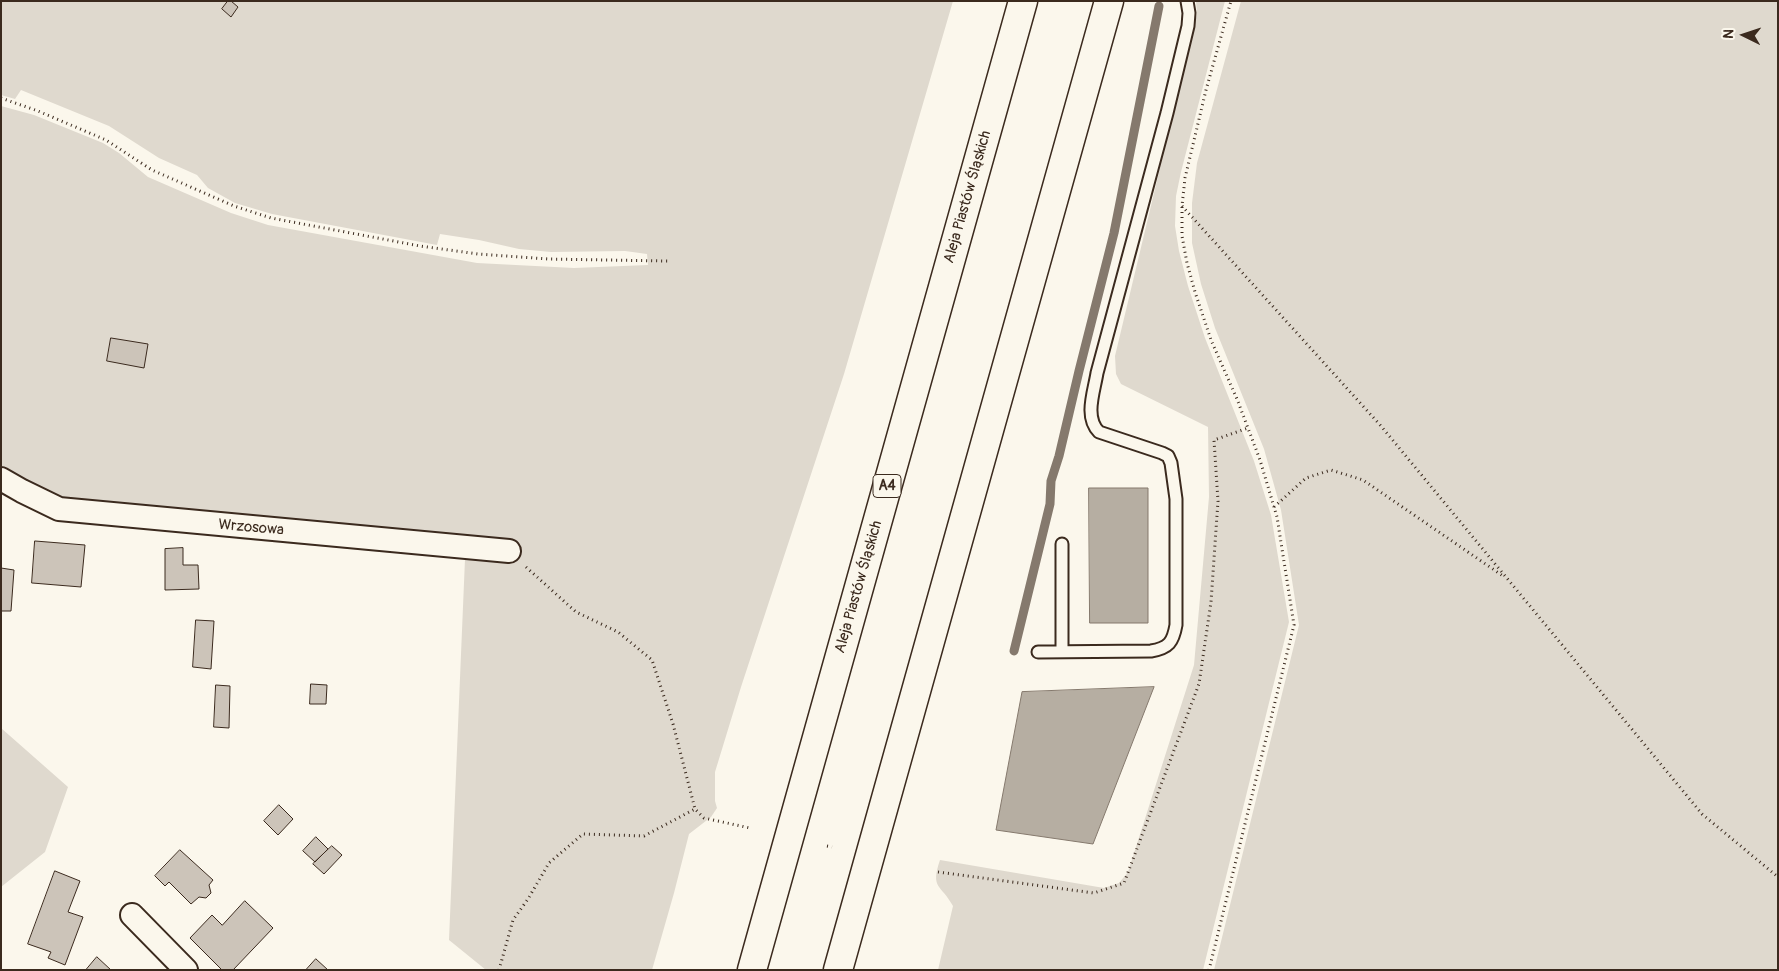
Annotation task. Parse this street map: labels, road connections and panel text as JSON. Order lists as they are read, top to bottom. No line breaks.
{"streets":{"highway":["Aleja Piastów Śląskich","A4"],"street":["Wrzosowa"]},"north":"left"}
